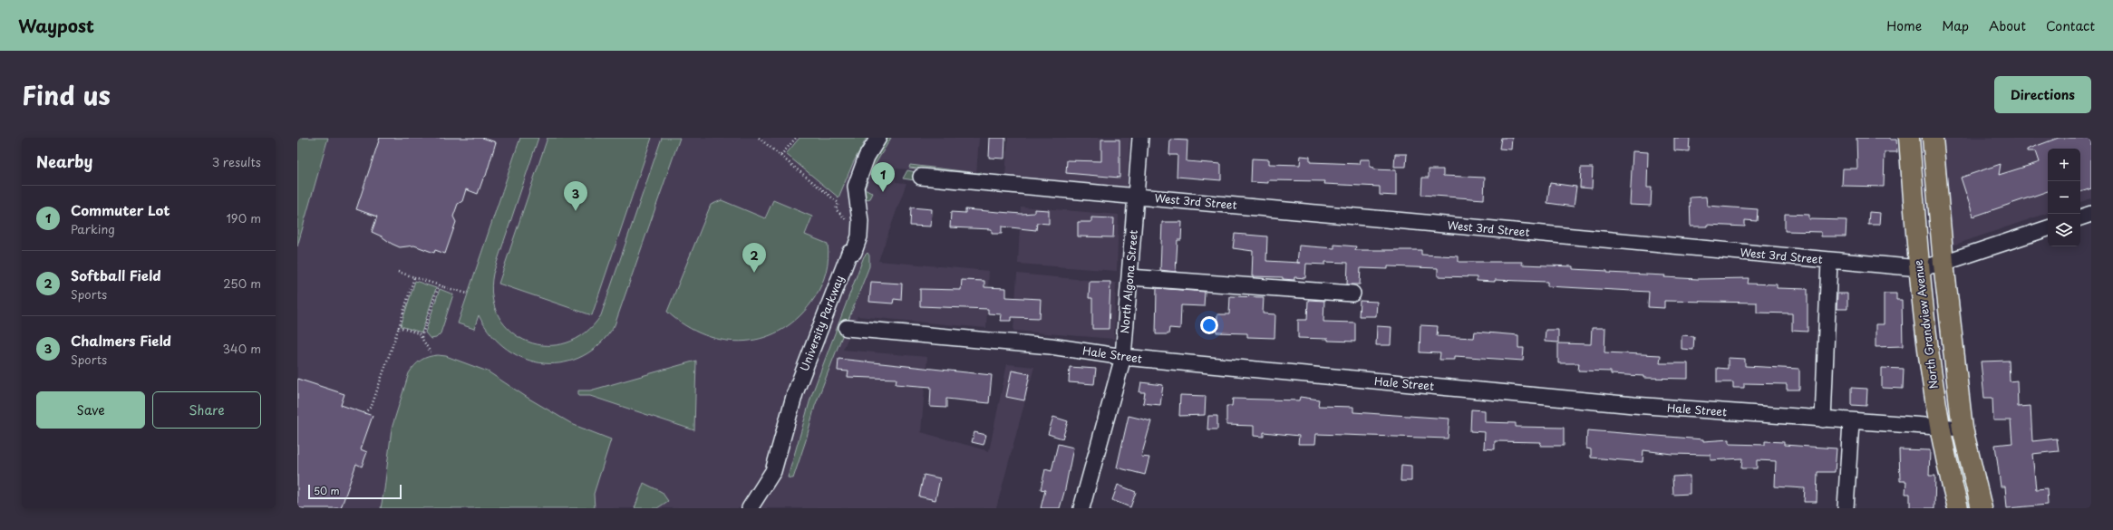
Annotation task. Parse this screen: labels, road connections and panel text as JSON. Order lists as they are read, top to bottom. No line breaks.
{"streets":{"main road":["North Grandview Avenue"],"street":["West 3rd Street","North Algona Street","University Parkway","Hale Street"]},"crossings":[["West 3rd Street","North Algona Street"],["West 3rd Street","North Grandview Avenue"],["North Algona Street","Hale Street"],["North Grandview Avenue","Hale Street"]],"scale_bar":"50 m","page":{"header":"Waypost","nav":["Home","Map","About","Contact"],"title":"Find us","buttons":["Directions",["Save","Share"]],"heading":["Nearby","3 results"],"map_buttons":["+","−"],"pins":["1","3","2"],"list":[{"mark":"1","name":"Commuter Lot","note":"Parking","value":"190 m"},{"mark":"2","name":"Softball Field","note":"Sports","value":"250 m"},{"mark":"3","name":"Chalmers Field","note":"Sports","value":"340 m"}],"scale":"50 m"}}
